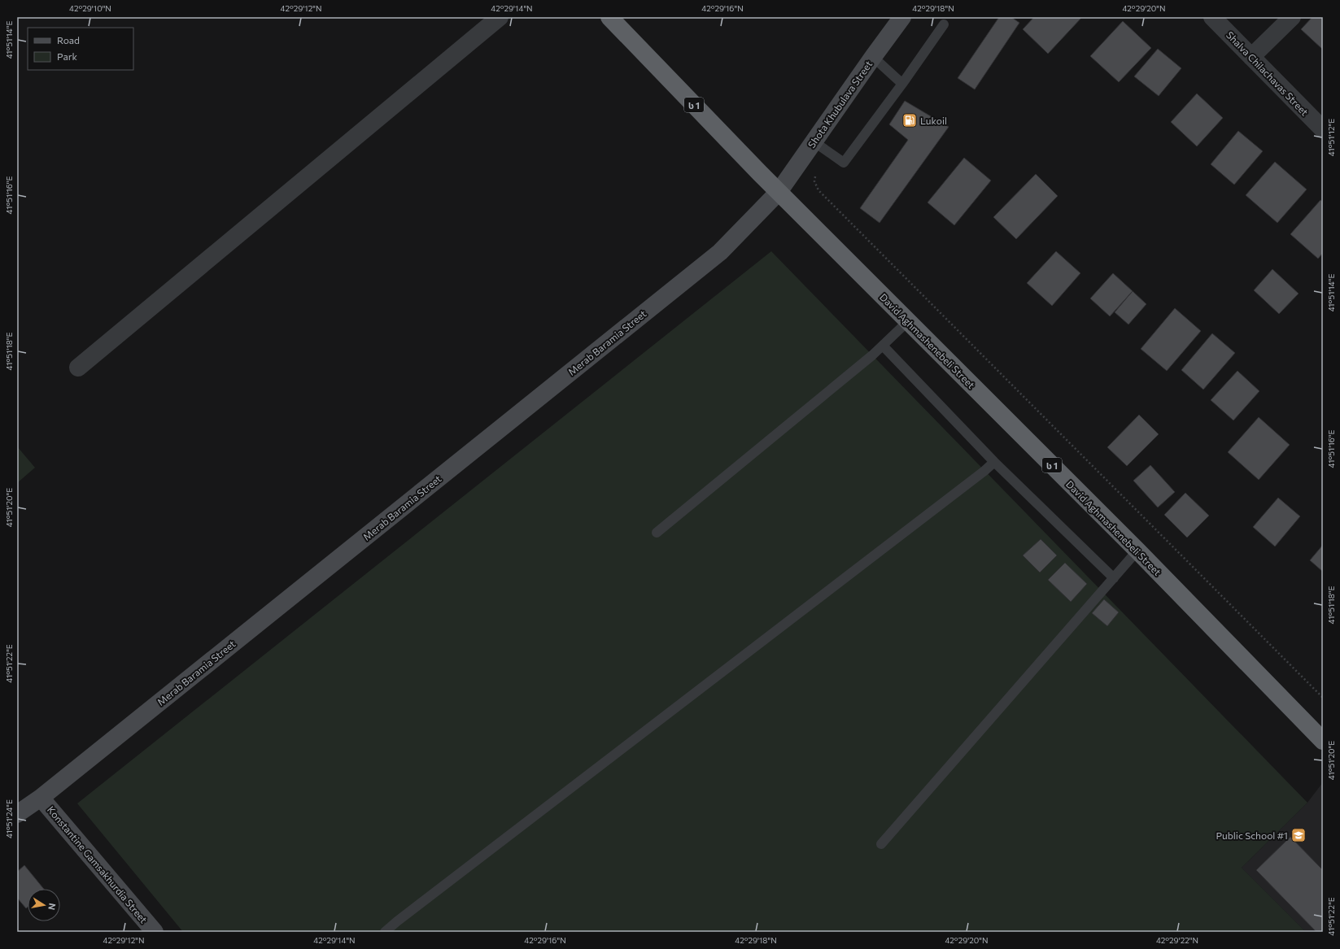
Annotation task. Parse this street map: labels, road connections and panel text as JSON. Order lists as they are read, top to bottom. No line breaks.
{"streets":{"highway":["ს 1","David Aghmashenebeli Street"],"main road":["Shota Khubulava Street","Merab Baramia Street","Konstantine Gamsakhurdia Street"],"street":["Shalva Chilachavas Street"]},"crossings":[["Shota Khubulava Street","ს 1"],["Shota Khubulava Street","David Aghmashenebeli Street"],["Shota Khubulava Street","Merab Baramia Street"],["ს 1","David Aghmashenebeli Street"],["ს 1","Merab Baramia Street"],["David Aghmashenebeli Street","Merab Baramia Street"],["Merab Baramia Street","Konstantine Gamsakhurdia Street"]],"places":{"fuel station":["Lukoil"],"school or university":["Public School #1"]},"legend":["Road","Park"],"north":"right","coordinates":["42°29'10\"N","42°29'12\"N","42°29'14\"N","42°29'16\"N","42°29'18\"N","42°29'20\"N","41°51'14\"E","41°51'12\"E","41°51'16\"E","41°51'18\"E","41°51'20\"E","41°51'22\"E","41°51'24\"E","42°29'22\"N"]}
